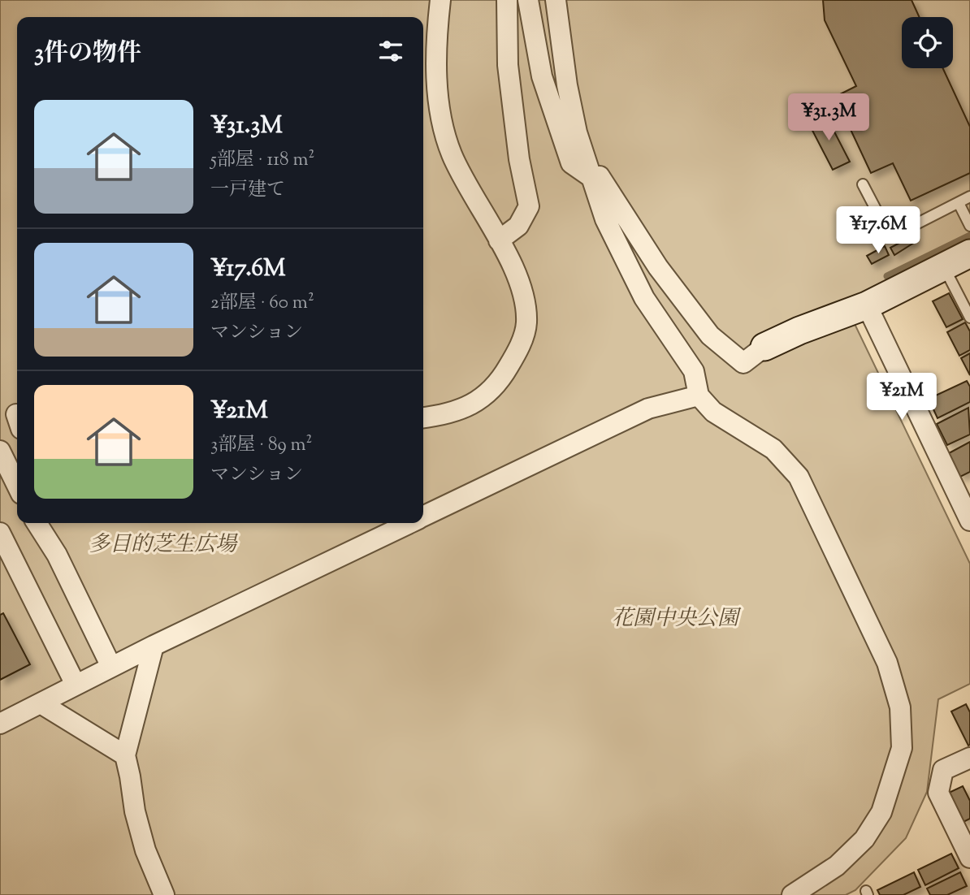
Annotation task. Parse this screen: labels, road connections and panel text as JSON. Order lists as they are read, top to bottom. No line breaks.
{"parks":["多目的芝生広場","花園中央公園"],"page":{"heading":"3件の物件","list":[{"name":"¥31.3M","note":"5部屋 · 118 m² · 一戸建て"},{"name":"¥17.6M","note":"2部屋 · 60 m² · マンション"},{"name":"¥21M","note":"3部屋 · 89 m² · マンション"}],"price":["¥31.3M","¥17.6M","¥21M"]}}
